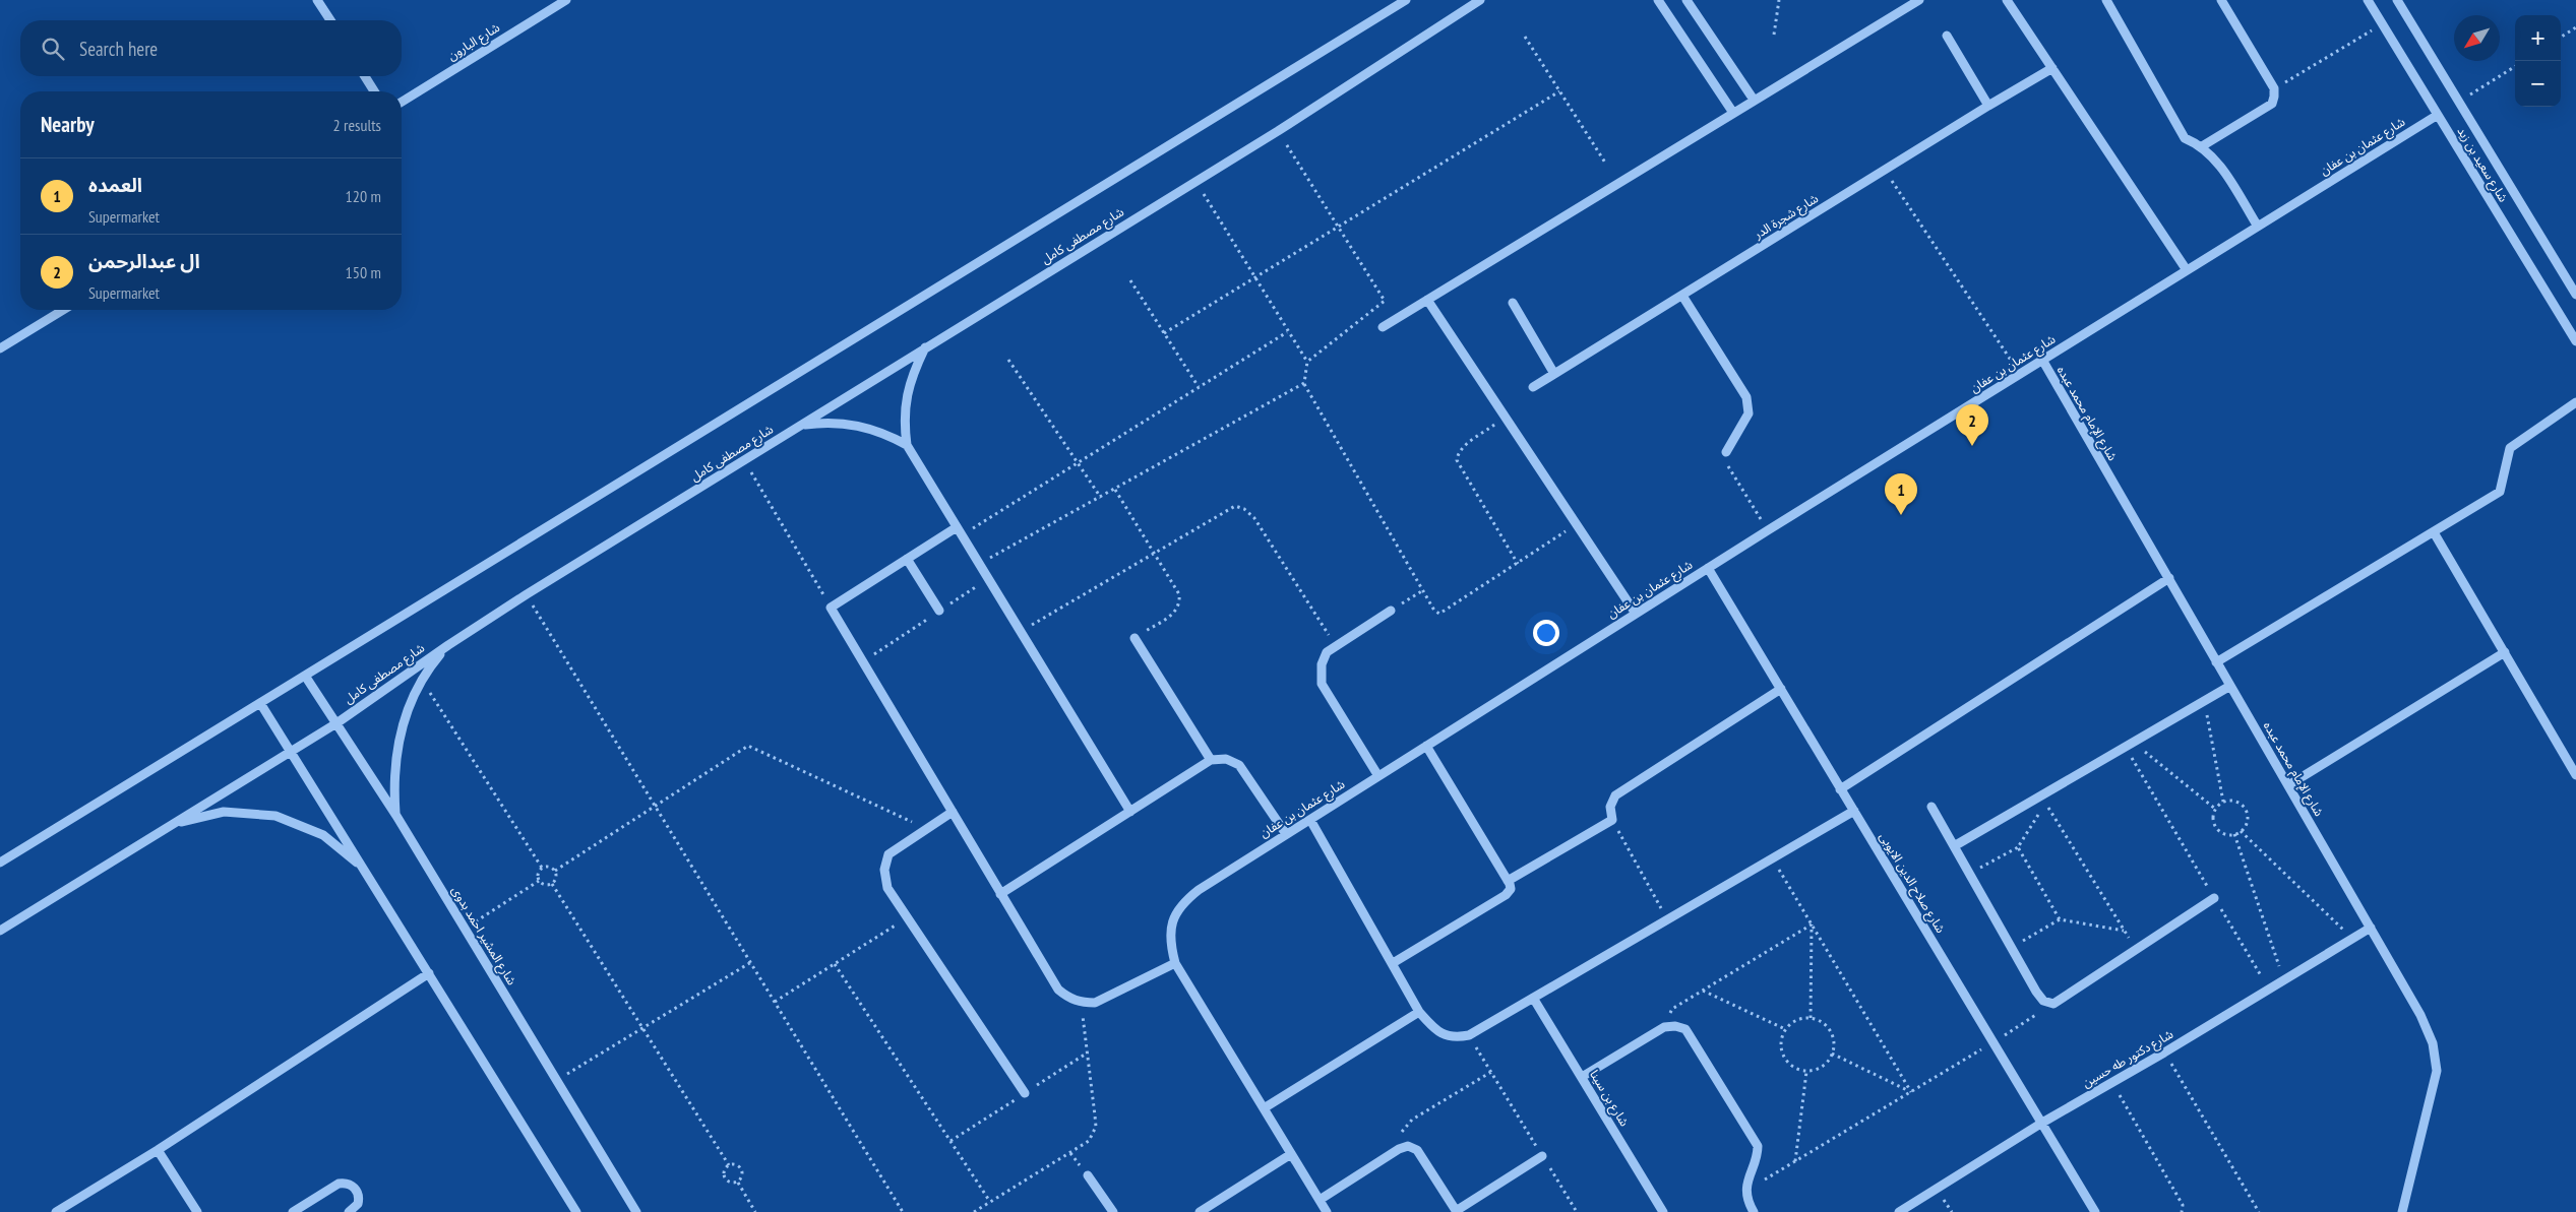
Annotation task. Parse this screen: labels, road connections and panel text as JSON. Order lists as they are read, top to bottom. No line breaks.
{"streets":{"street":["شارع البارون","شارع عثمان بن عفان","شارع سعيد بن زيد","شارع شجرة الدر","شارع مصطفى كامل","شارع الإمام محمد عبده","شارع صلاح الدين الايوبى","شارع المشير احمد بدوى","شارع دكتور طه حسين","شارع بن سينا"]},"crossings":[["شارع عثمان بن عفان","شارع سعيد بن زيد"],["شارع عثمان بن عفان","شارع الإمام محمد عبده"],["شارع عثمان بن عفان","شارع صلاح الدين الايوبى"],["شارع مصطفى كامل","شارع المشير احمد بدوى"],["شارع الإمام محمد عبده","شارع دكتور طه حسين"],["شارع صلاح الدين الايوبى","شارع دكتور طه حسين"]],"north":"bottom left","page":{"map_buttons":["+","−"],"search":"Search here","heading":["Nearby","2 results"],"list":[{"mark":"1","name":"العمده","note":"Supermarket","value":"120 m"},{"mark":"2","name":"ال عبدالرحمن","note":"Supermarket","value":"150 m"}],"pins":["2","1"]}}
